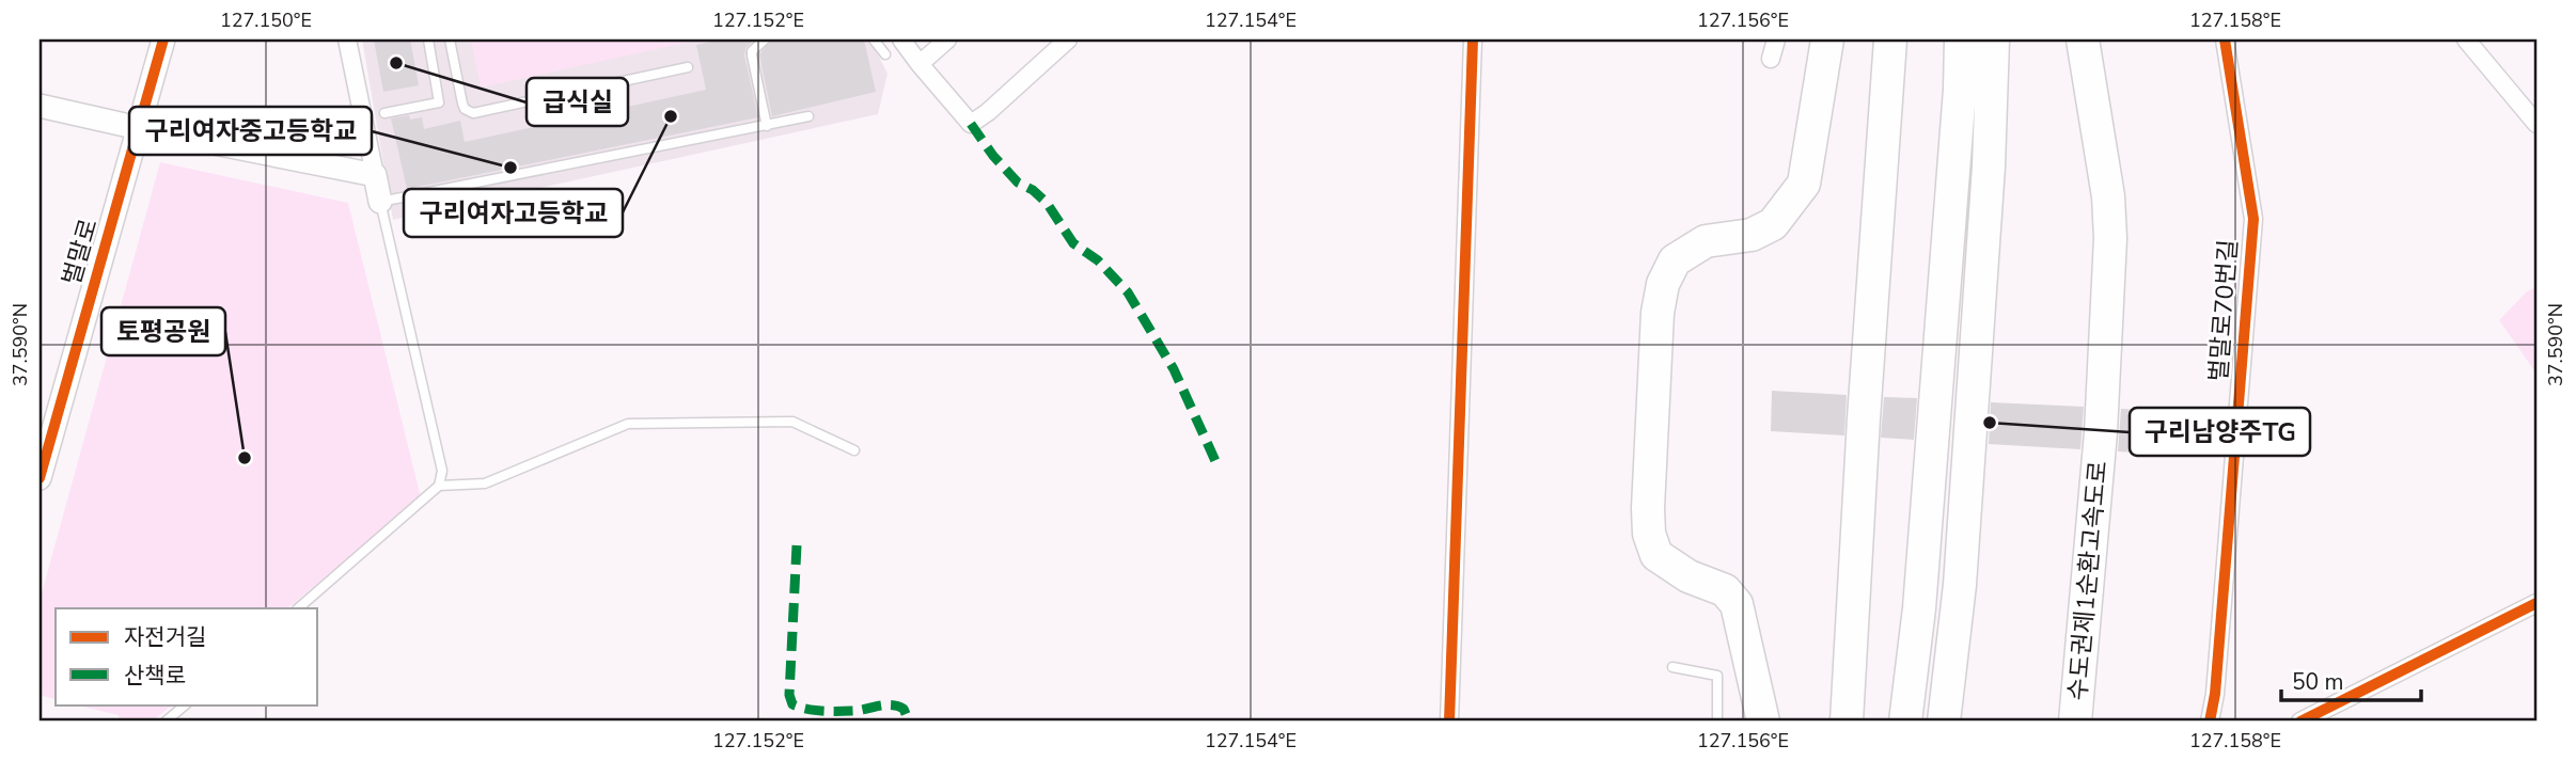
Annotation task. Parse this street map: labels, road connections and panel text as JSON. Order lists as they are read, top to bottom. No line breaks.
{"streets":{"highway":["수도권제1순환고속도로"],"street":["벌말로","벌말로70번길"]},"places":["급식실","구리여자고등학교","구리여자중고등학교","구리남양주TG","토평공원"],"legend":["자전거길","산책로"],"scale_bar":"50 m","coordinates":["127.150°E","127.152°E","127.154°E","127.156°E","127.158°E","37.590°N"]}
